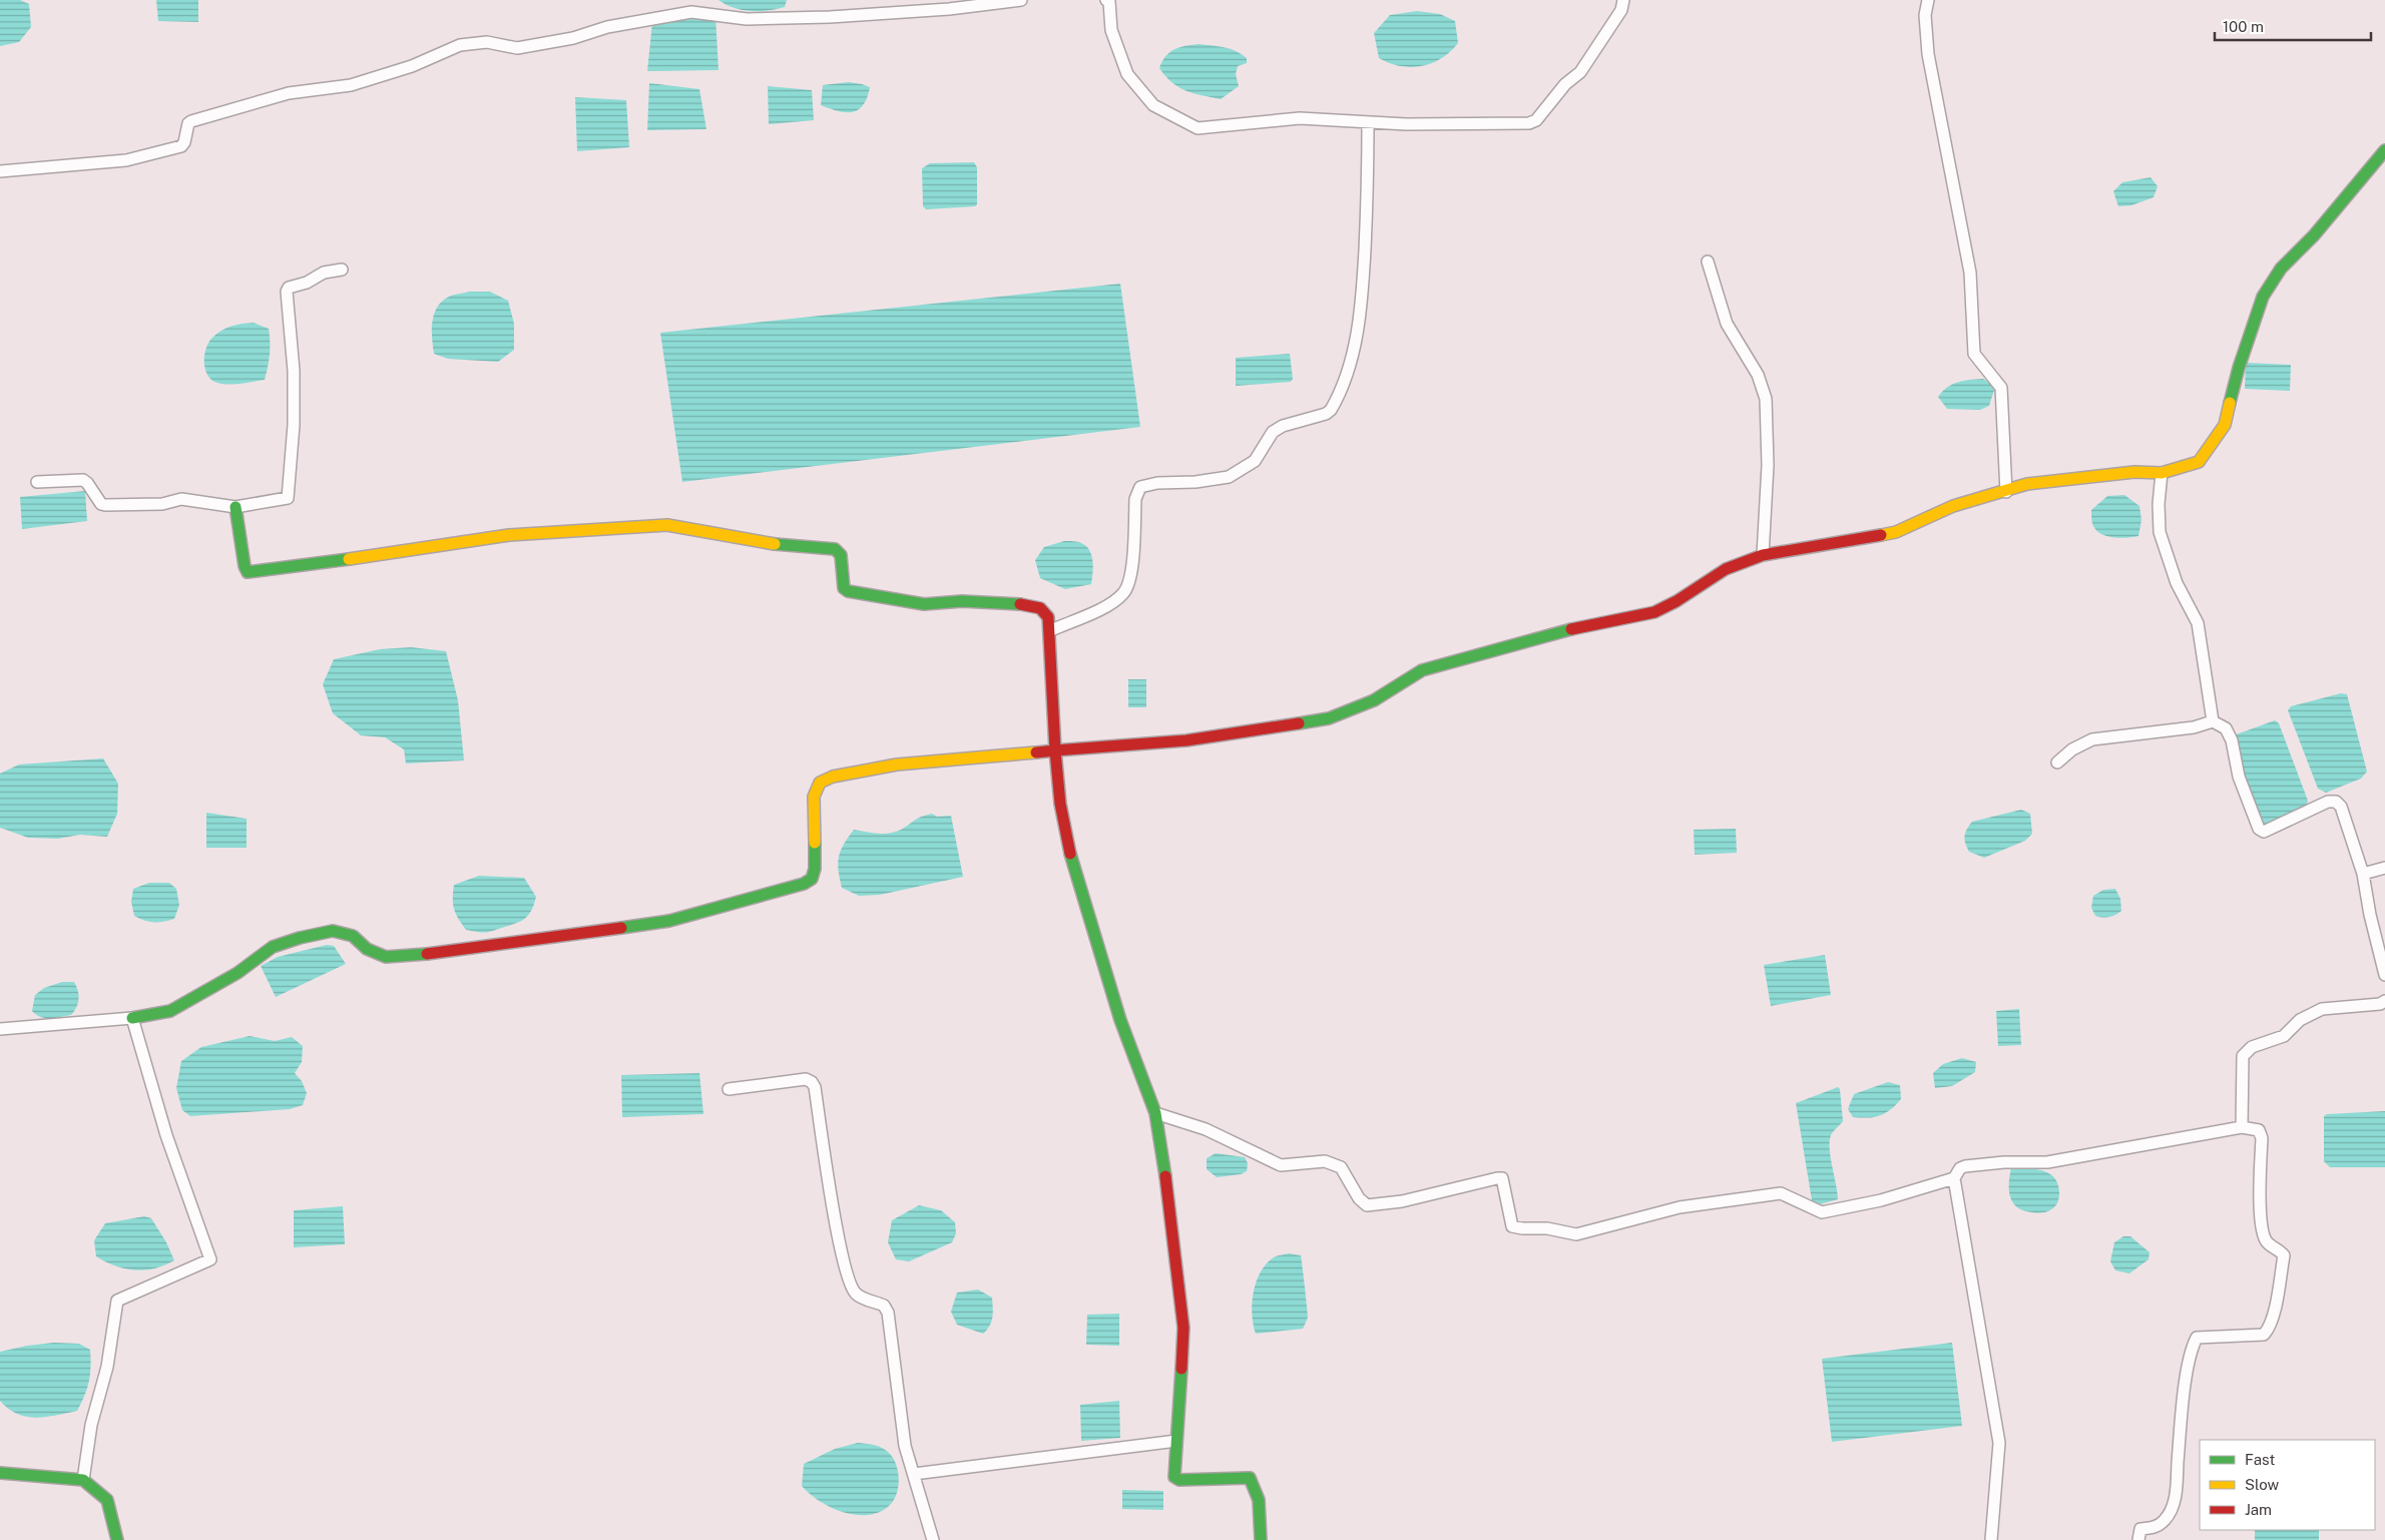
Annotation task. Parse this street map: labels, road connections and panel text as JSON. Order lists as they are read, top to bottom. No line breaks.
{"legend":["Fast","Slow","Jam"],"scale_bar":"100 m"}
